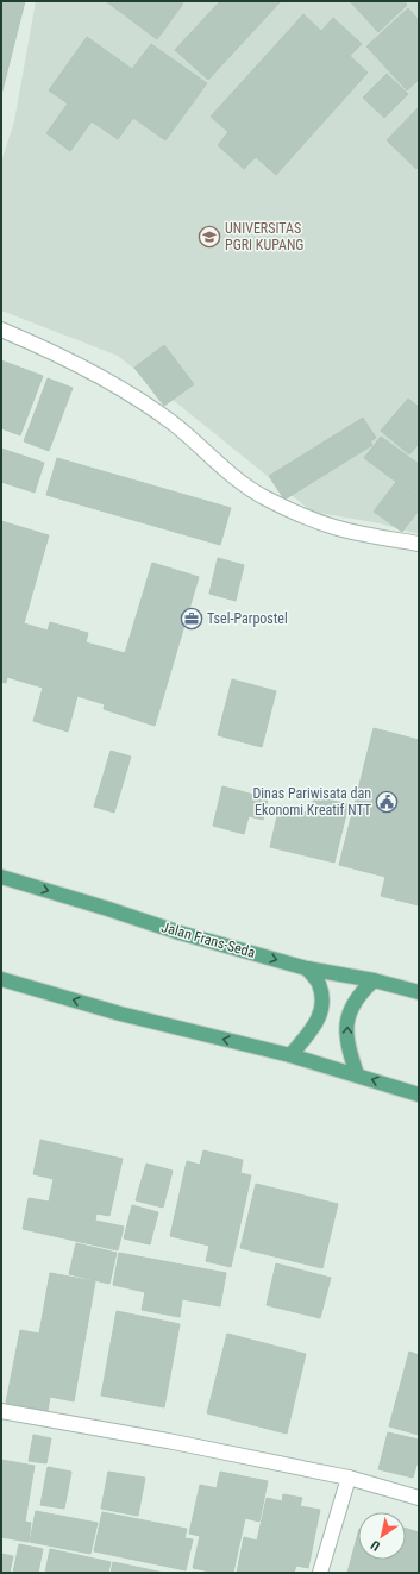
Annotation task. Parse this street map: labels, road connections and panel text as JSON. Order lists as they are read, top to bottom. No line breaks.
{"streets":{"main road":["Jalan Frans-Seda"]},"places":{"school or university":["UNIVERSITAS PGRI KUPANG"],"office":["Tsel-Parpostel"],"public building":["Dinas Pariwisata dan Ekonomi Kreatif NTT"]},"north":"bottom left"}
